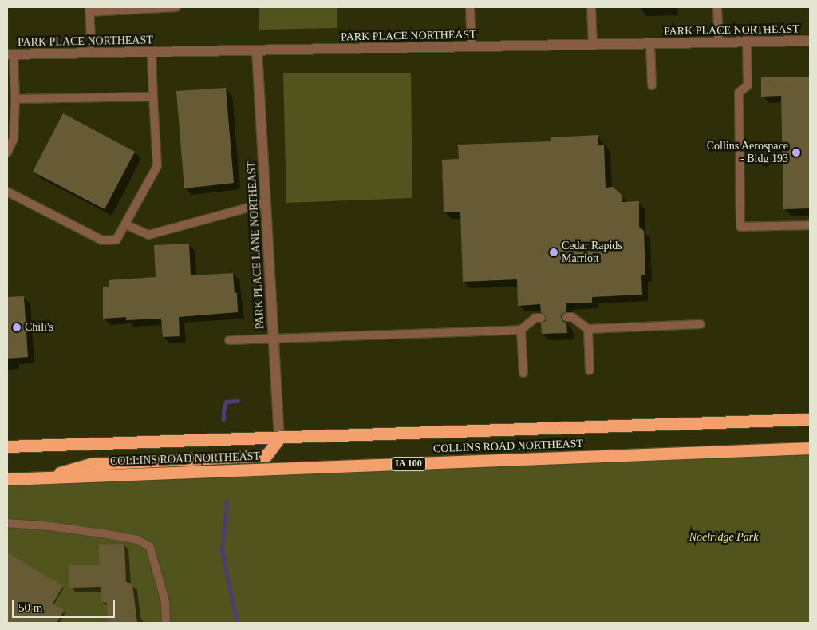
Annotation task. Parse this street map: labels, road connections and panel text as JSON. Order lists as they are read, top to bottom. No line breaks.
{"streets":{"highway":["COLLINS ROAD NORTHEAST","IA 100"],"street":["PARK PLACE NORTHEAST","PARK PLACE LANE NORTHEAST"]},"crossings":[["PARK PLACE NORTHEAST","PARK PLACE LANE NORTHEAST"],["PARK PLACE LANE NORTHEAST","COLLINS ROAD NORTHEAST"]],"parks":["Noelridge Park"],"places":["Collins Aerospace - Bldg 193","Cedar Rapids Marriott","Chili's"],"scale_bar":"50 m"}
